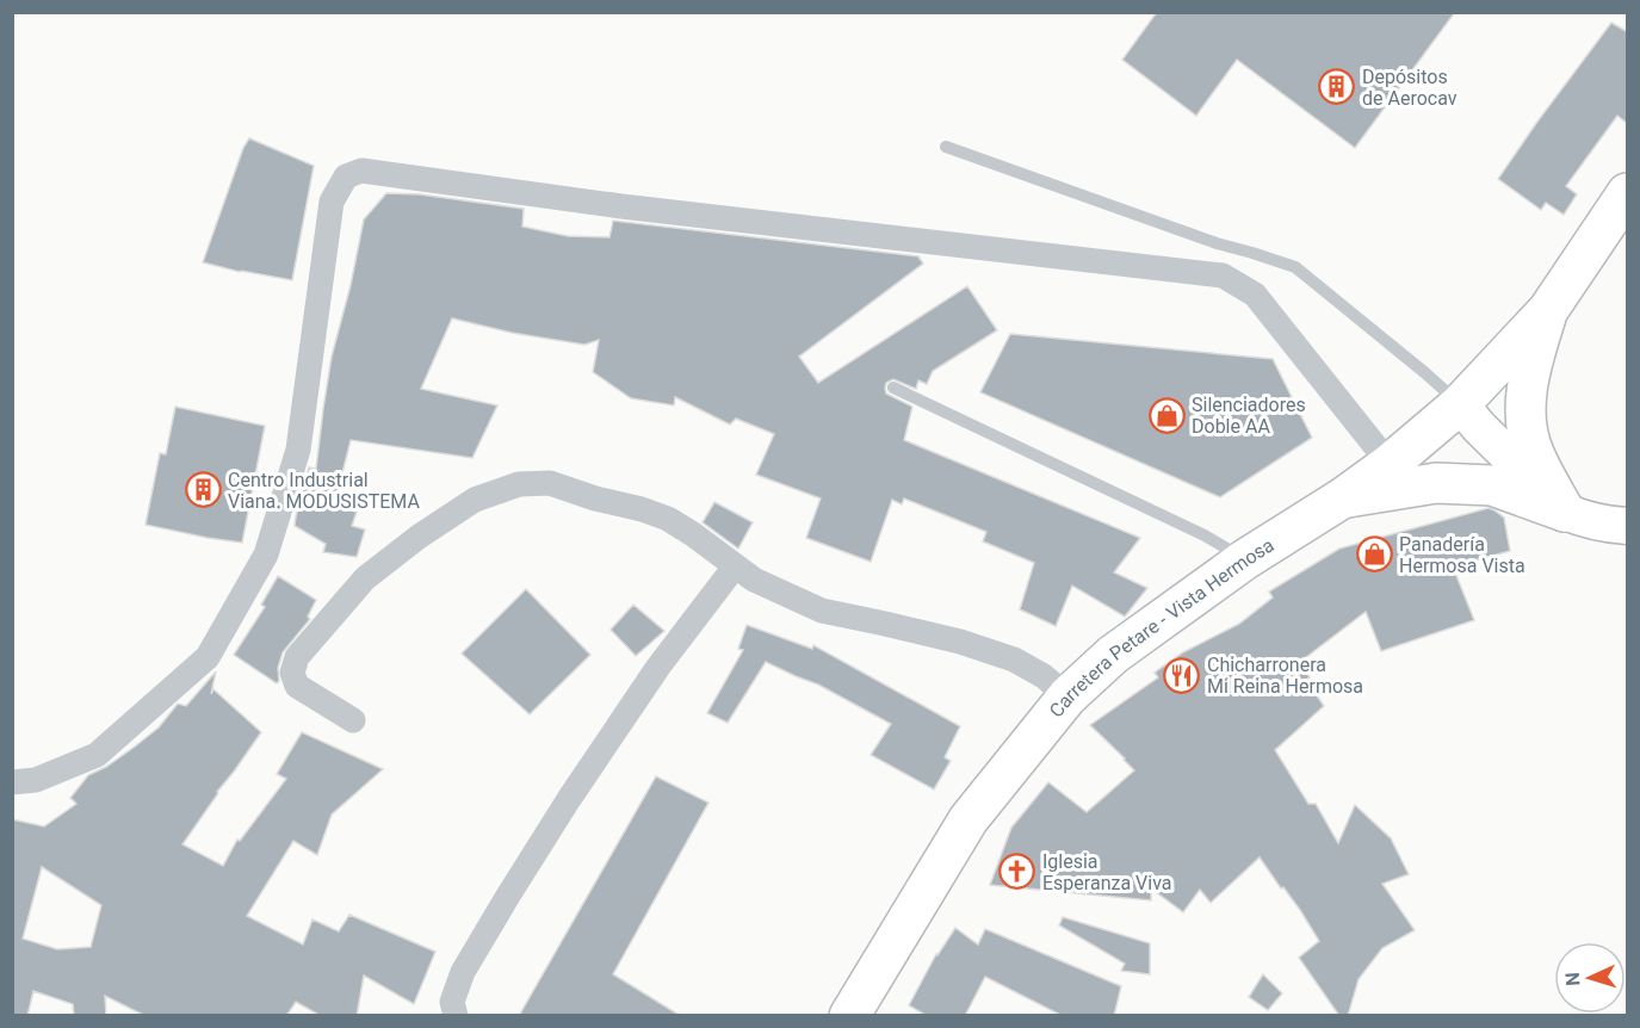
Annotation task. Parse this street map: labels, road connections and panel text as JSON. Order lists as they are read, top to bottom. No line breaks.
{"streets":{"main road":["Carretera Petare - Vista Hermosa"]},"places":{"building":["Depósitos de Aerocav","Centro Industrial Viana. MODUSISTEMA"],"shop":["Silenciadores Doble AA","Panadería Hermosa Vista"],"restaurant":["Chicharronera Mi Reina Hermosa"],"church":["Iglesia Esperanza Viva"]},"north":"left"}
